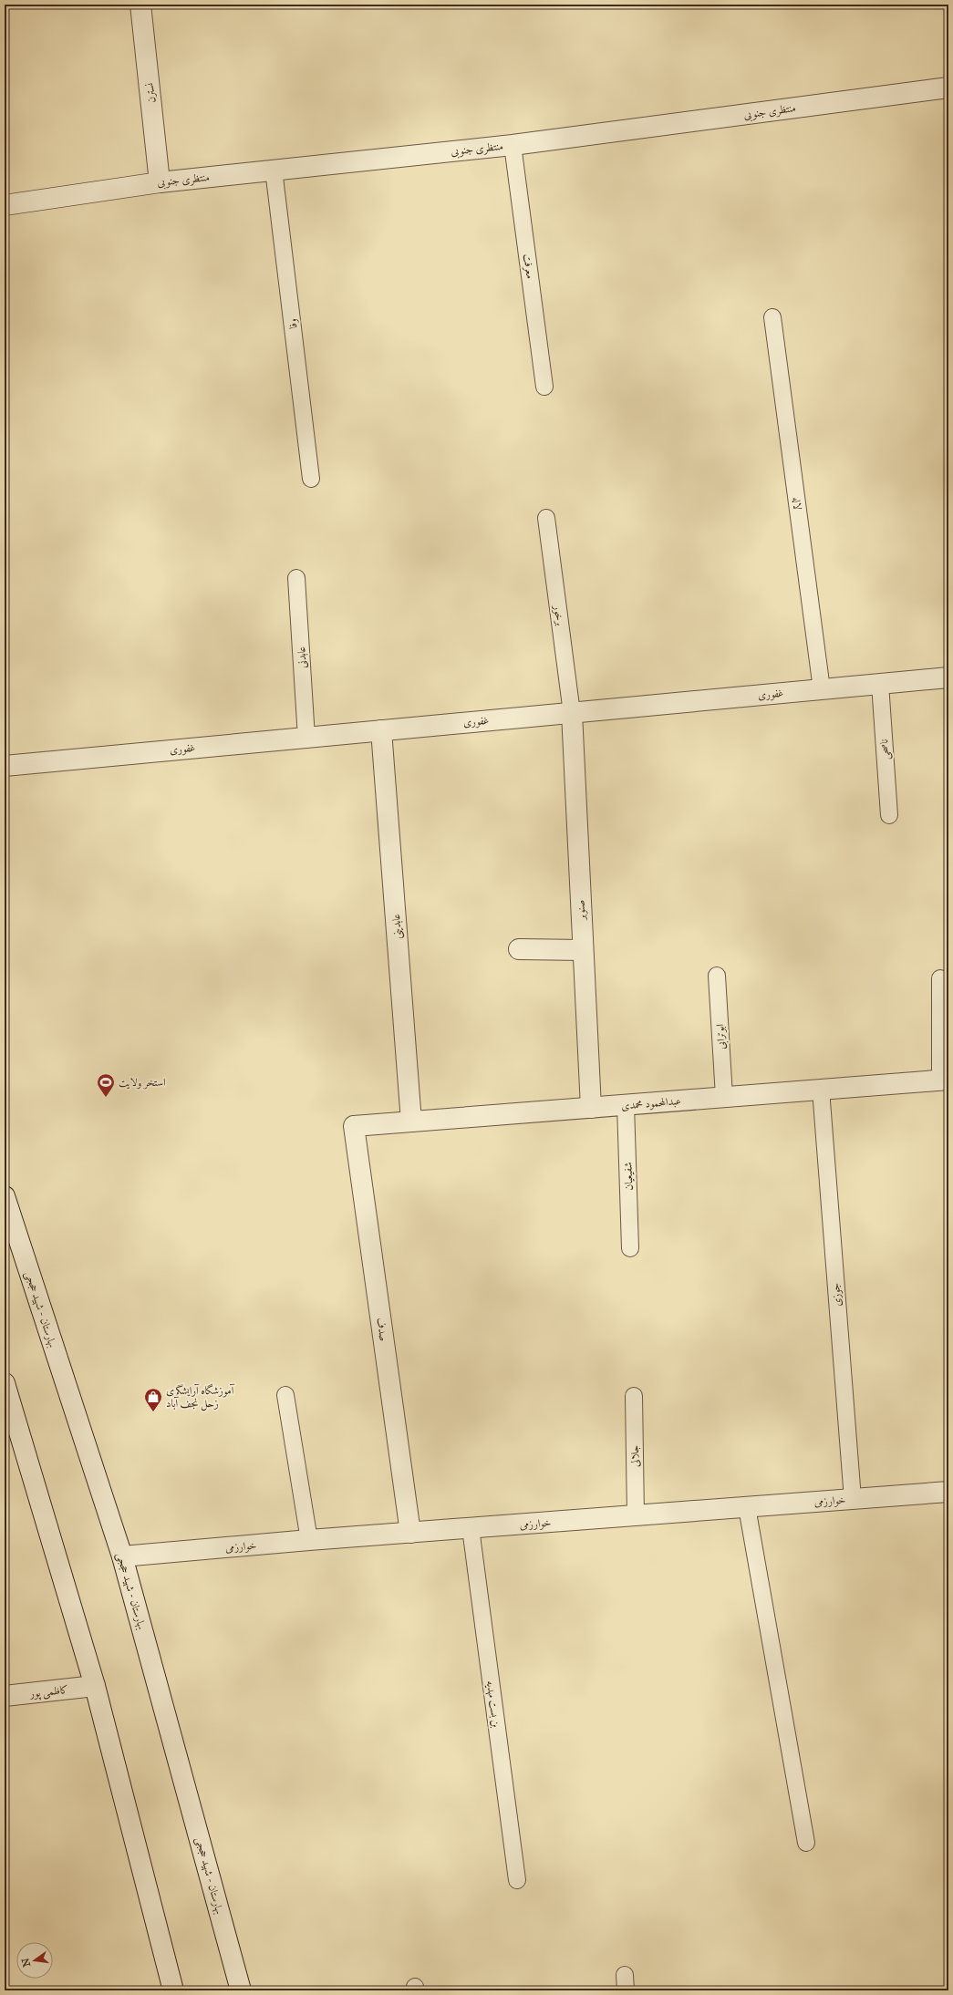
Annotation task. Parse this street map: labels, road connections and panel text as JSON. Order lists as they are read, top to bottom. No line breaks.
{"streets":{"street":["نسترن","منتظری جنوبی","غفوری","صنوبر","عابدینی","عبدالمحمود محمدی","بهارستان - شهید حججی","صدف","خوارزمی","کاظمی پور"],"lane":["معرفت","وفا","لاله","برخور","عابدنی","ناصحی","ابوترابی","شفیعیان","جوزی","جلالی","بن بست مهدیه"]},"crossings":[["نسترن","منتظری جنوبی"],["منتظری جنوبی","معرفت"],["منتظری جنوبی","وفا"],["لاله","غفوری"],["برخور","غفوری"],["برخور","صنوبر"],["عابدنی","غفوری"],["غفوری","ناصحی"],["غفوری","صنوبر"],["غفوری","عابدینی"],["صنوبر","عبدالمحمود محمدی"],["عابدینی","عبدالمحمود محمدی"],["ابوترابی","عبدالمحمود محمدی"],["عبدالمحمود محمدی","شفیعیان"],["عبدالمحمود محمدی","جوزی"],["عبدالمحمود محمدی","صدف"],["جوزی","خوارزمی"],["بهارستان - شهید حججی","خوارزمی"],["صدف","خوارزمی"],["جلالی","خوارزمی"],["خوارزمی","بن بست مهدیه"]],"places":{"sports":["استخر ولایت"],"shop":["آموزشگاه آرایشگری زحل نجف آباد"]},"north":"left"}
